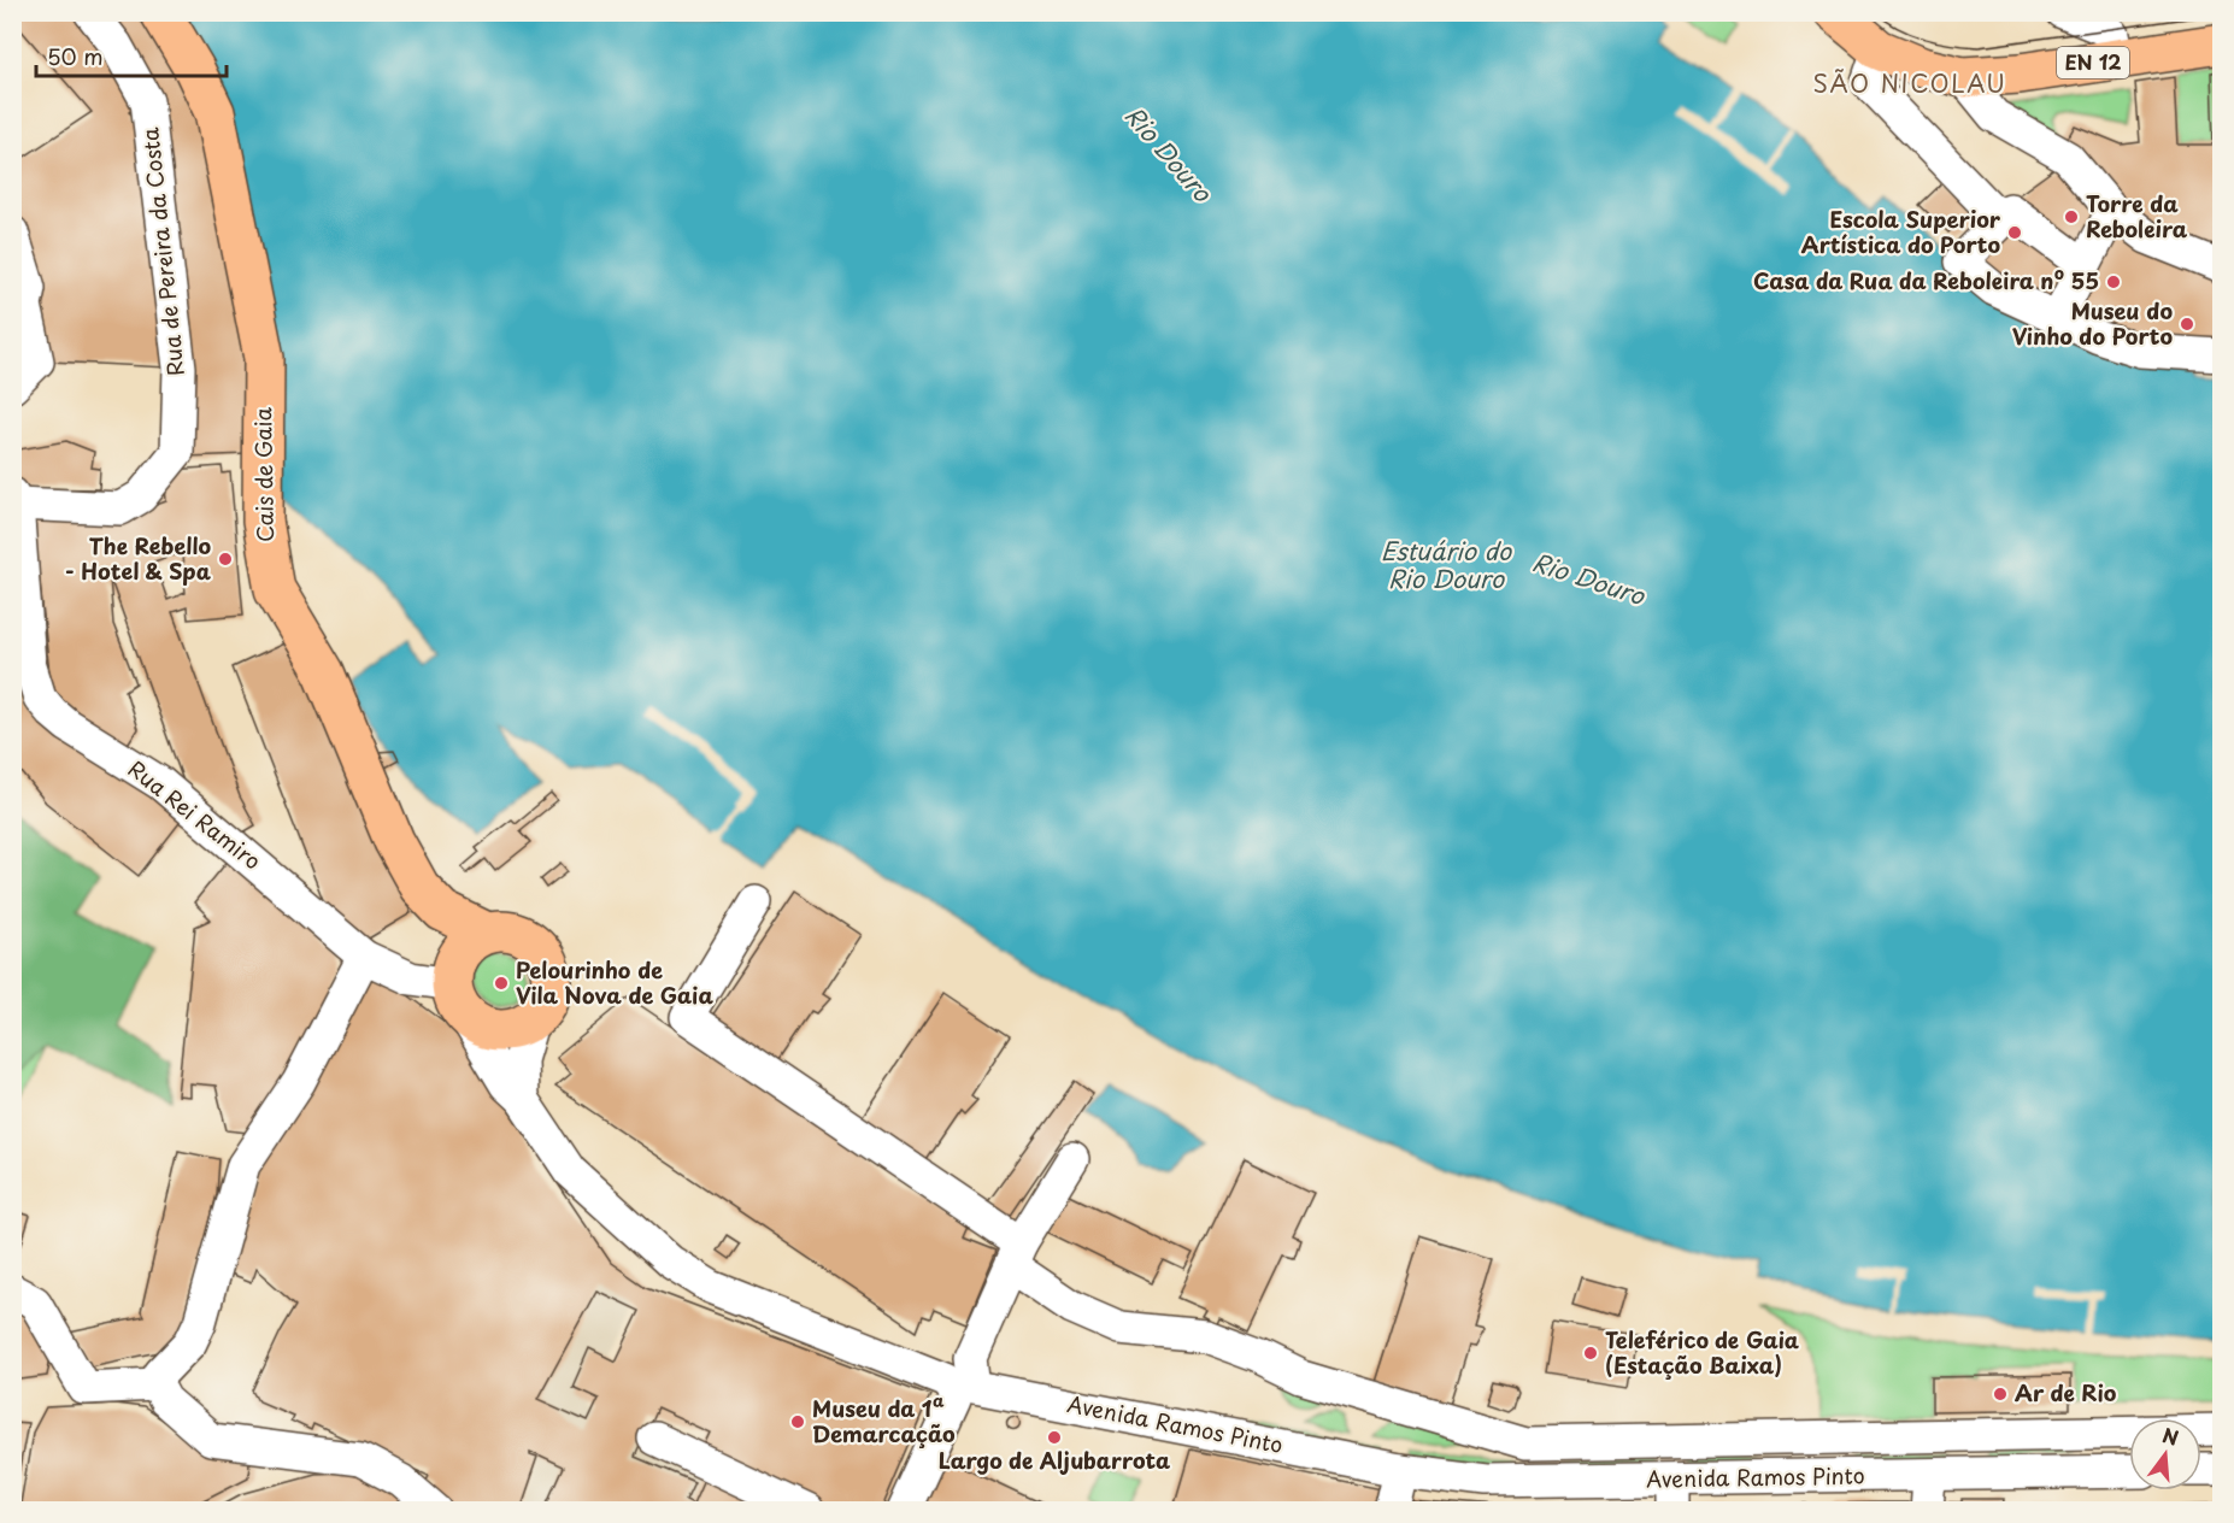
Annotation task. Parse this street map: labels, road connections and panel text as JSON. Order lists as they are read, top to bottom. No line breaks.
{"streets":{"main road":["EN 12","Cais de Gaia"],"street":["Rua de Pereira da Costa","Rua Rei Ramiro","Avenida Ramos Pinto"]},"crossings":[["Rua de Pereira da Costa","Rua Rei Ramiro"],["Cais de Gaia","Rua Rei Ramiro"],["Cais de Gaia","Avenida Ramos Pinto"],["Rua Rei Ramiro","Avenida Ramos Pinto"]],"districts":["SÃO NICOLAU"],"water":["Rio Douro","Estuário do Rio Douro"],"places":["Torre da Reboleira","Escola Superior Artística do Porto","Casa da Rua da Reboleira nº 55","Museu do Vinho do Porto","The Rebello - Hotel & Spa","Pelourinho de Vila Nova de Gaia","Teleférico de Gaia (Estação Baixa)","Ar de Rio","Museu da 1ª Demarcação","Largo de Aljubarrota"],"scale_bar":"50 m","north":"top"}
